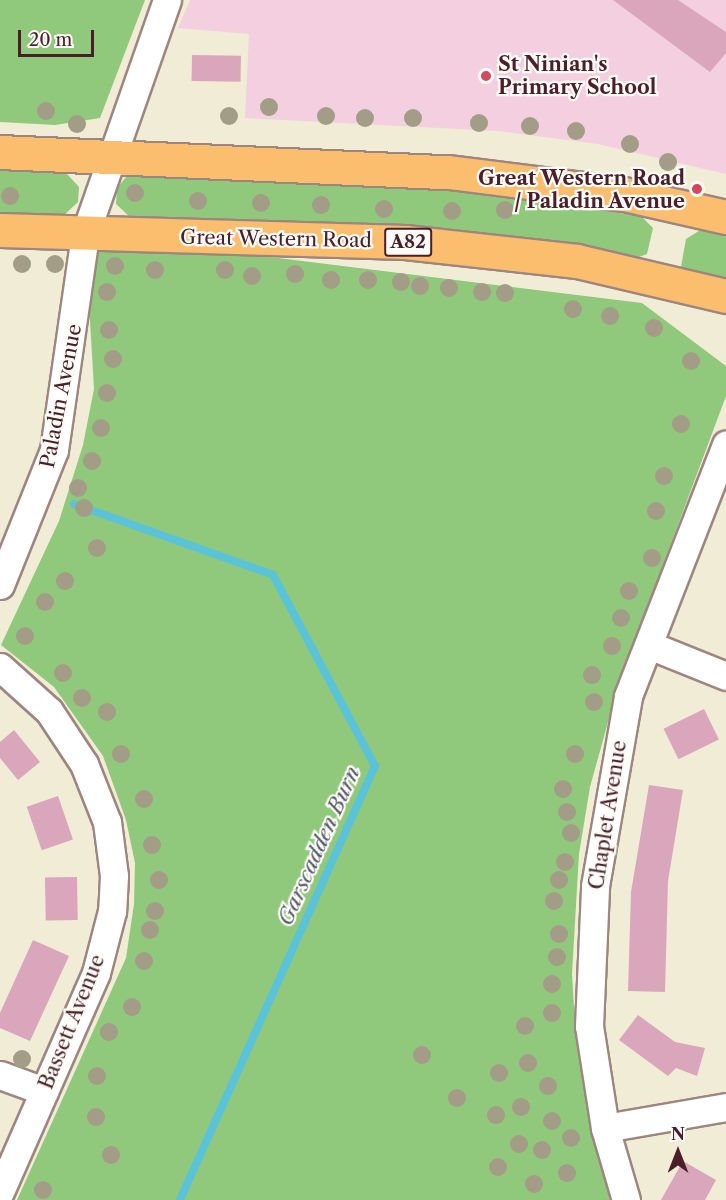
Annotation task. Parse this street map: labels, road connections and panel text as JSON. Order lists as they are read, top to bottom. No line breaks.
{"streets":{"main road":["Great Western Road","A82"],"street":["Paladin Avenue","Chaplet Avenue","Bassett Avenue"]},"crossings":[["Great Western Road","Paladin Avenue"]],"water":["Garscadden Burn"],"places":["St Ninian's Primary School","Great Western Road / Paladin Avenue"],"scale_bar":"20 m","north":"top"}
